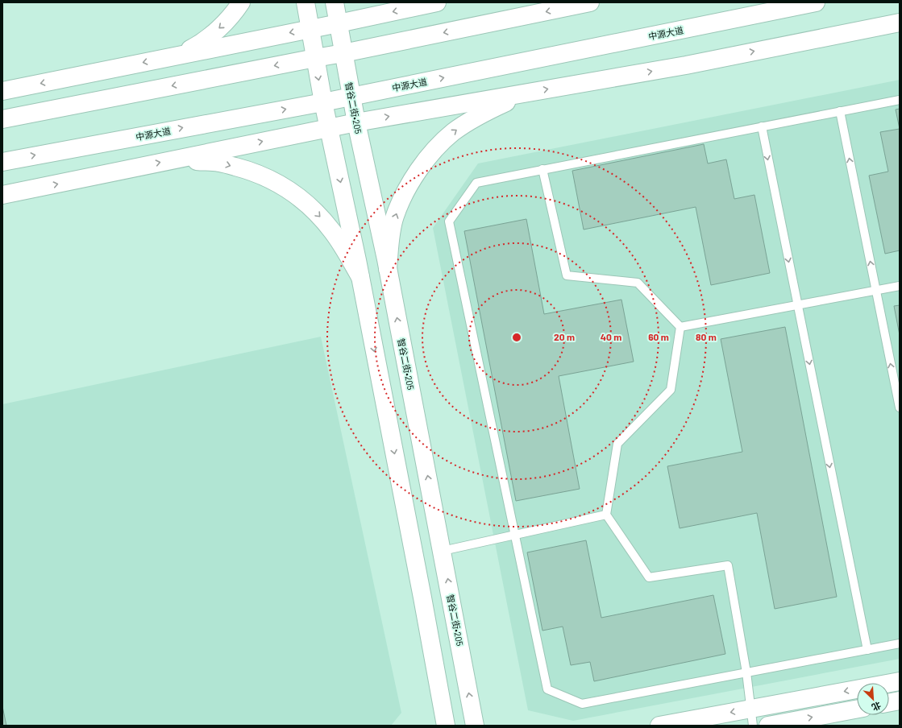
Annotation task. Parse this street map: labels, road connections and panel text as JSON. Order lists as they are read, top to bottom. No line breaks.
{"streets":{"main road":["中源大道","智谷二街•205"]},"crossings":[["中源大道","智谷二街•205"]],"north":"bottom right","rings":["20 m","40 m","60 m","80 m"]}
